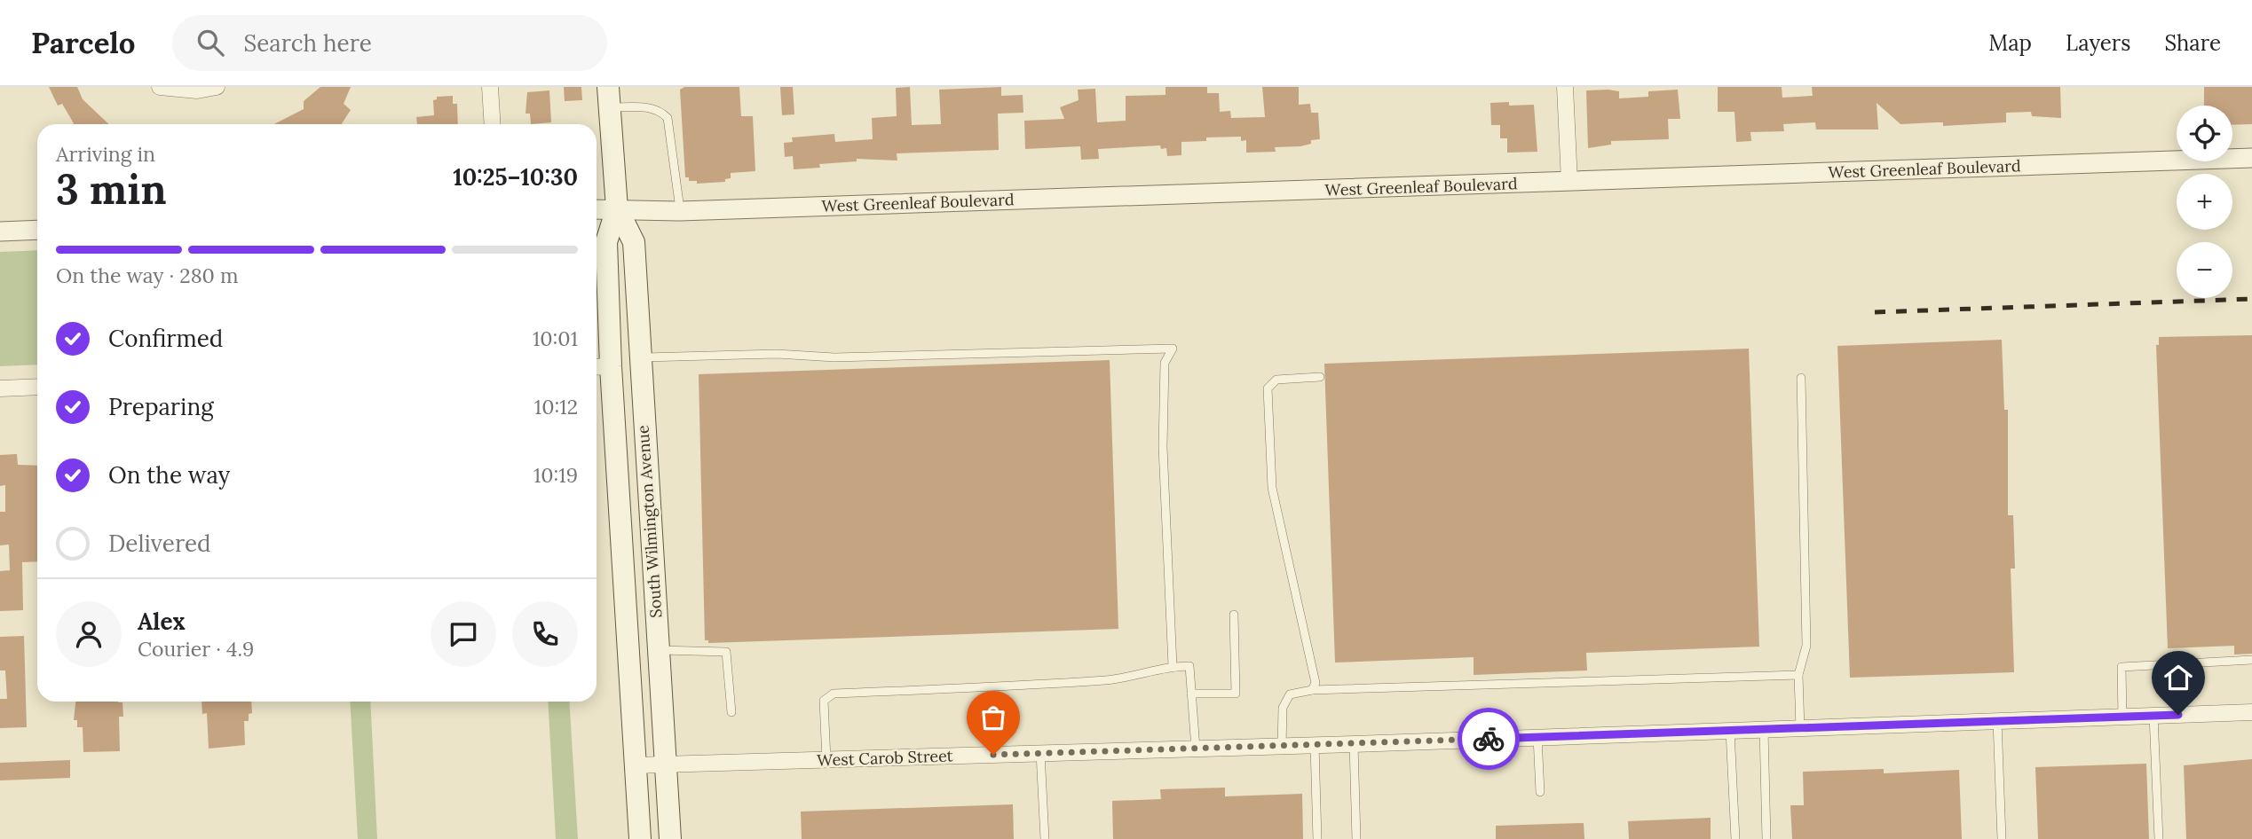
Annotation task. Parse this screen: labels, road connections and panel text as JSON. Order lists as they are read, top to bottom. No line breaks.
{"streets":{"main road":["South Wilmington Avenue"],"street":["West Greenleaf Boulevard","West Carob Street"]},"crossings":[["West Greenleaf Boulevard","South Wilmington Avenue"],["South Wilmington Avenue","West Carob Street"]],"page":{"header":"Parcelo","search":"Search here","nav":["Map","Layers","Share"],"map_buttons":["+","−"],"heading":["3 min","Arriving in","10:25–10:30"],"panel":["Alex","Courier · 4.9"],"bar":"On the way · 280 m","list":[["Confirmed","10:01"],["Preparing","10:12"],["On the way","10:19"],"Delivered"]}}
